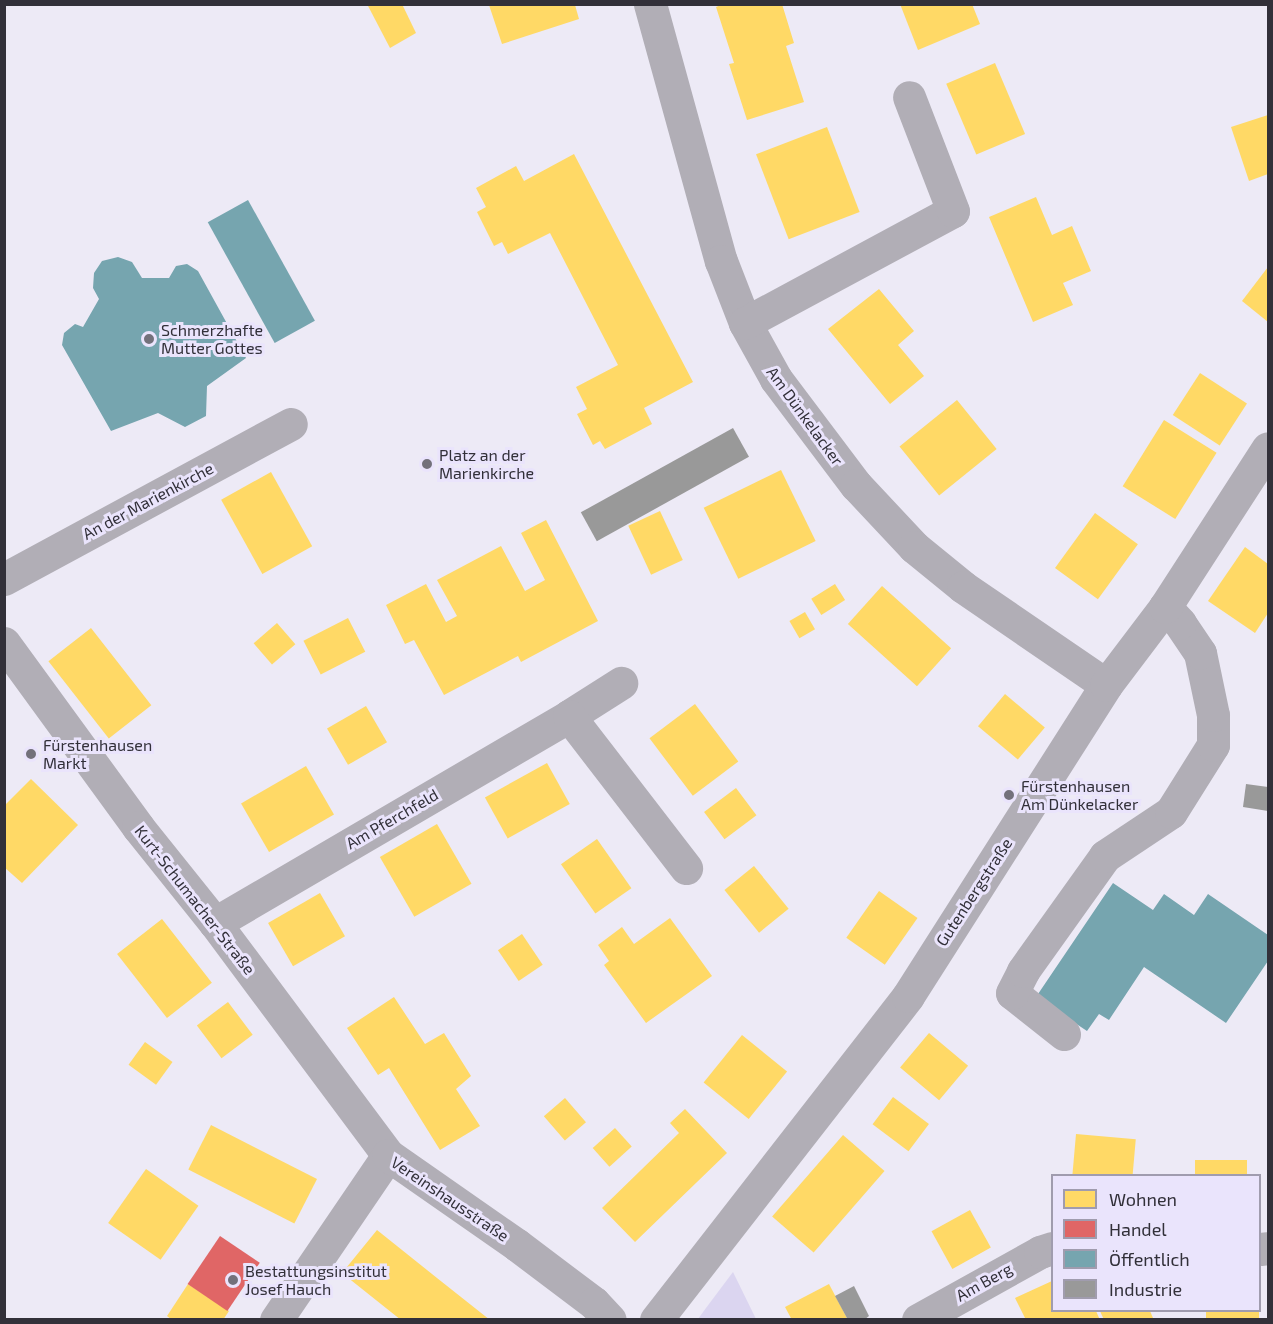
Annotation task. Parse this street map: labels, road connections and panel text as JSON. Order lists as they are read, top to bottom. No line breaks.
{"streets":{"street":["Am Dünkelacker","An der Marienkirche","Am Pferchfeld","Gutenbergstraße","Kurt-Schumacher-Straße","Vereinshausstraße","Am Berg"]},"crossings":[["Am Dünkelacker","Gutenbergstraße"],["Am Pferchfeld","Kurt-Schumacher-Straße"],["Kurt-Schumacher-Straße","Vereinshausstraße"]],"places":["Schmerzhafte Mutter Gottes","Platz an der Marienkirche","Fürstenhausen Markt","Fürstenhausen Am Dünkelacker","Bestattungsinstitut Josef Hauch"],"legend":["Wohnen","Handel","Öffentlich","Industrie"]}
